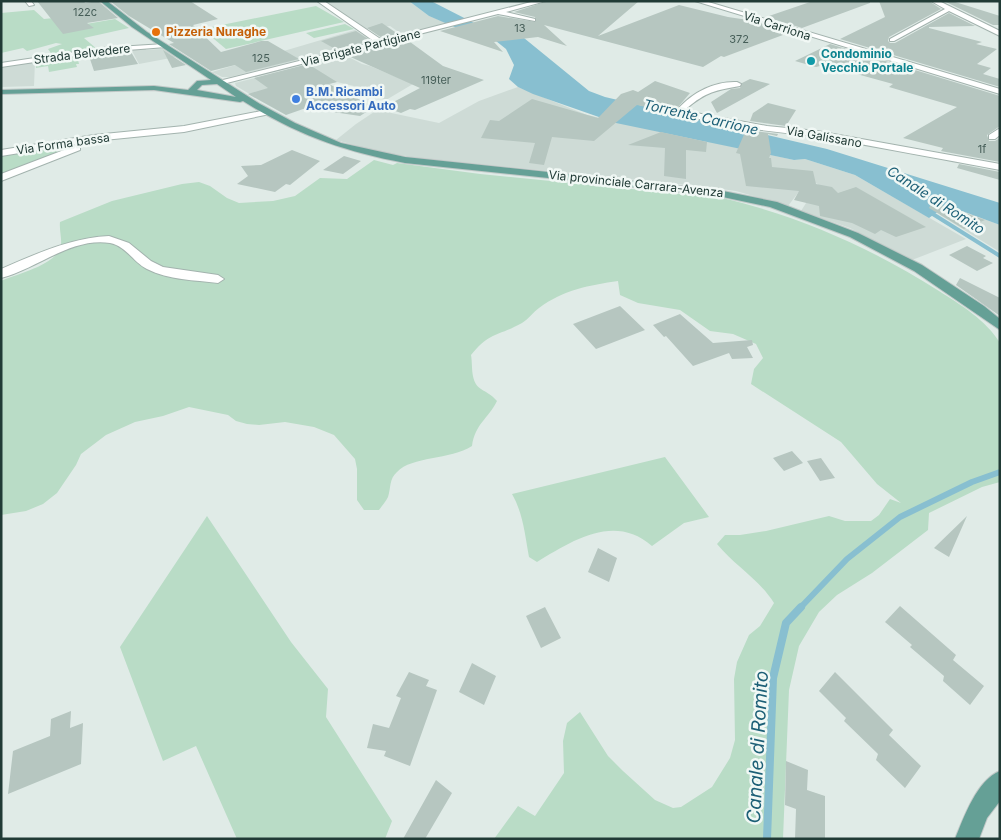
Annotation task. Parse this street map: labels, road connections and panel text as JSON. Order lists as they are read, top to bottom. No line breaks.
{"streets":{"main road":["Via provinciale Carrara-Avenza"],"street":["Via Carriona","Via Brigate Partigiane","Strada Belvedere","Via Galissano","Via Forma bassa"]},"crossings":[["Via Brigate Partigiane","Via provinciale Carrara-Avenza"],["Strada Belvedere","Via provinciale Carrara-Avenza"],["Via Forma bassa","Via provinciale Carrara-Avenza"]],"water":["Torrente Carrione","Canale di Romito"],"places":["Pizzeria Nuraghe","Condominio Vecchio Portale","B.M. Ricambi Accessori Auto"],"house_numbers":["122c","13","372","125","119ter","1f"]}
